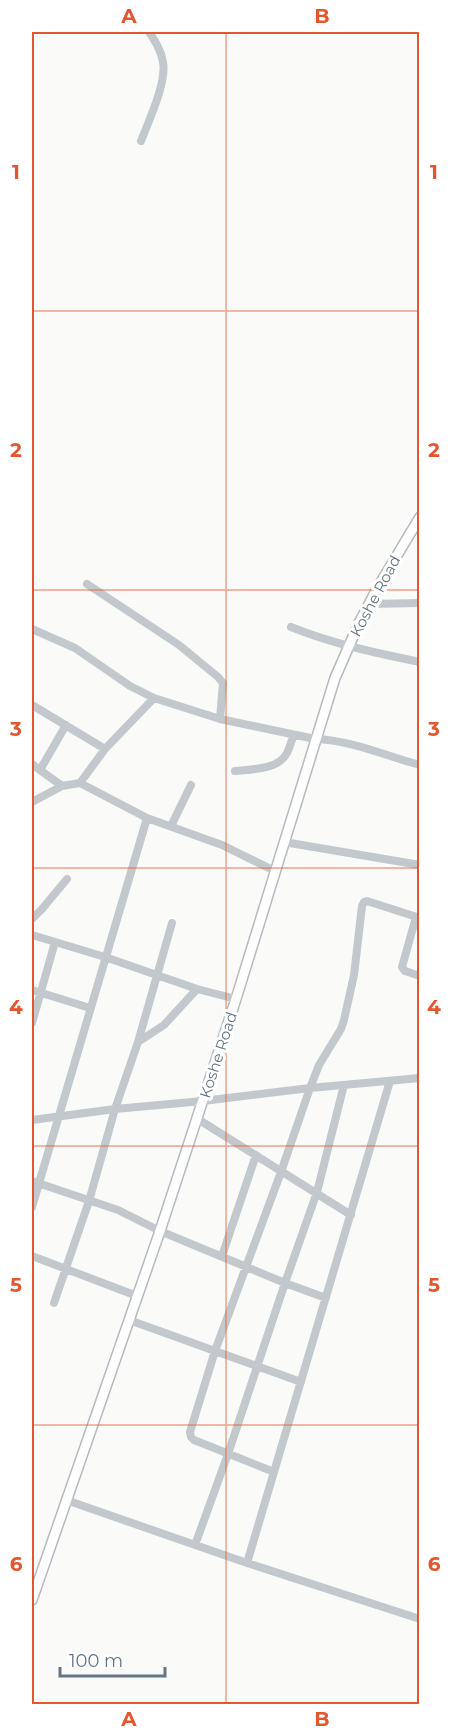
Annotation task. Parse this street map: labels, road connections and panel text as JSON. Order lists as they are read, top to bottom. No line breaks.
{"streets":{"main road":["Koshe Road"]},"scale_bar":"100 m","grid":{"columns":["A","B"],"rows":["1","2","3","4","5","6"]}}
